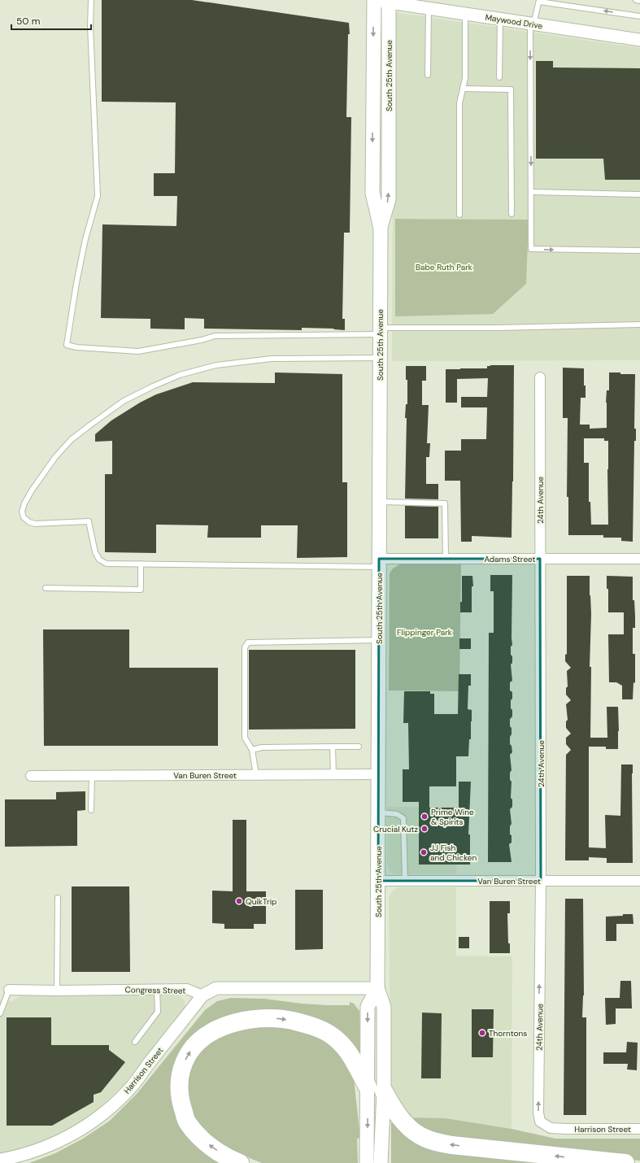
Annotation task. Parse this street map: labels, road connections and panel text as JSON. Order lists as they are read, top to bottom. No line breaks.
{"streets":{"main road":["South 25th Avenue"],"street":["Maywood Drive","24th Avenue","Adams Street","Van Buren Street","Congress Street","Harrison Street"]},"crossings":[["Maywood Drive","South 25th Avenue"],["South 25th Avenue","Adams Street"],["South 25th Avenue","Van Buren Street"],["24th Avenue","Adams Street"],["24th Avenue","Van Buren Street"],["24th Avenue","Harrison Street"],["Congress Street","Harrison Street"]],"parks":["Babe Ruth Park","Flippinger Park"],"places":["Prime Wine & Spirits","Crucial Kutz","JJ Fish and Chicken","QuikTrip","Thorntons"],"scale_bar":"50 m"}
